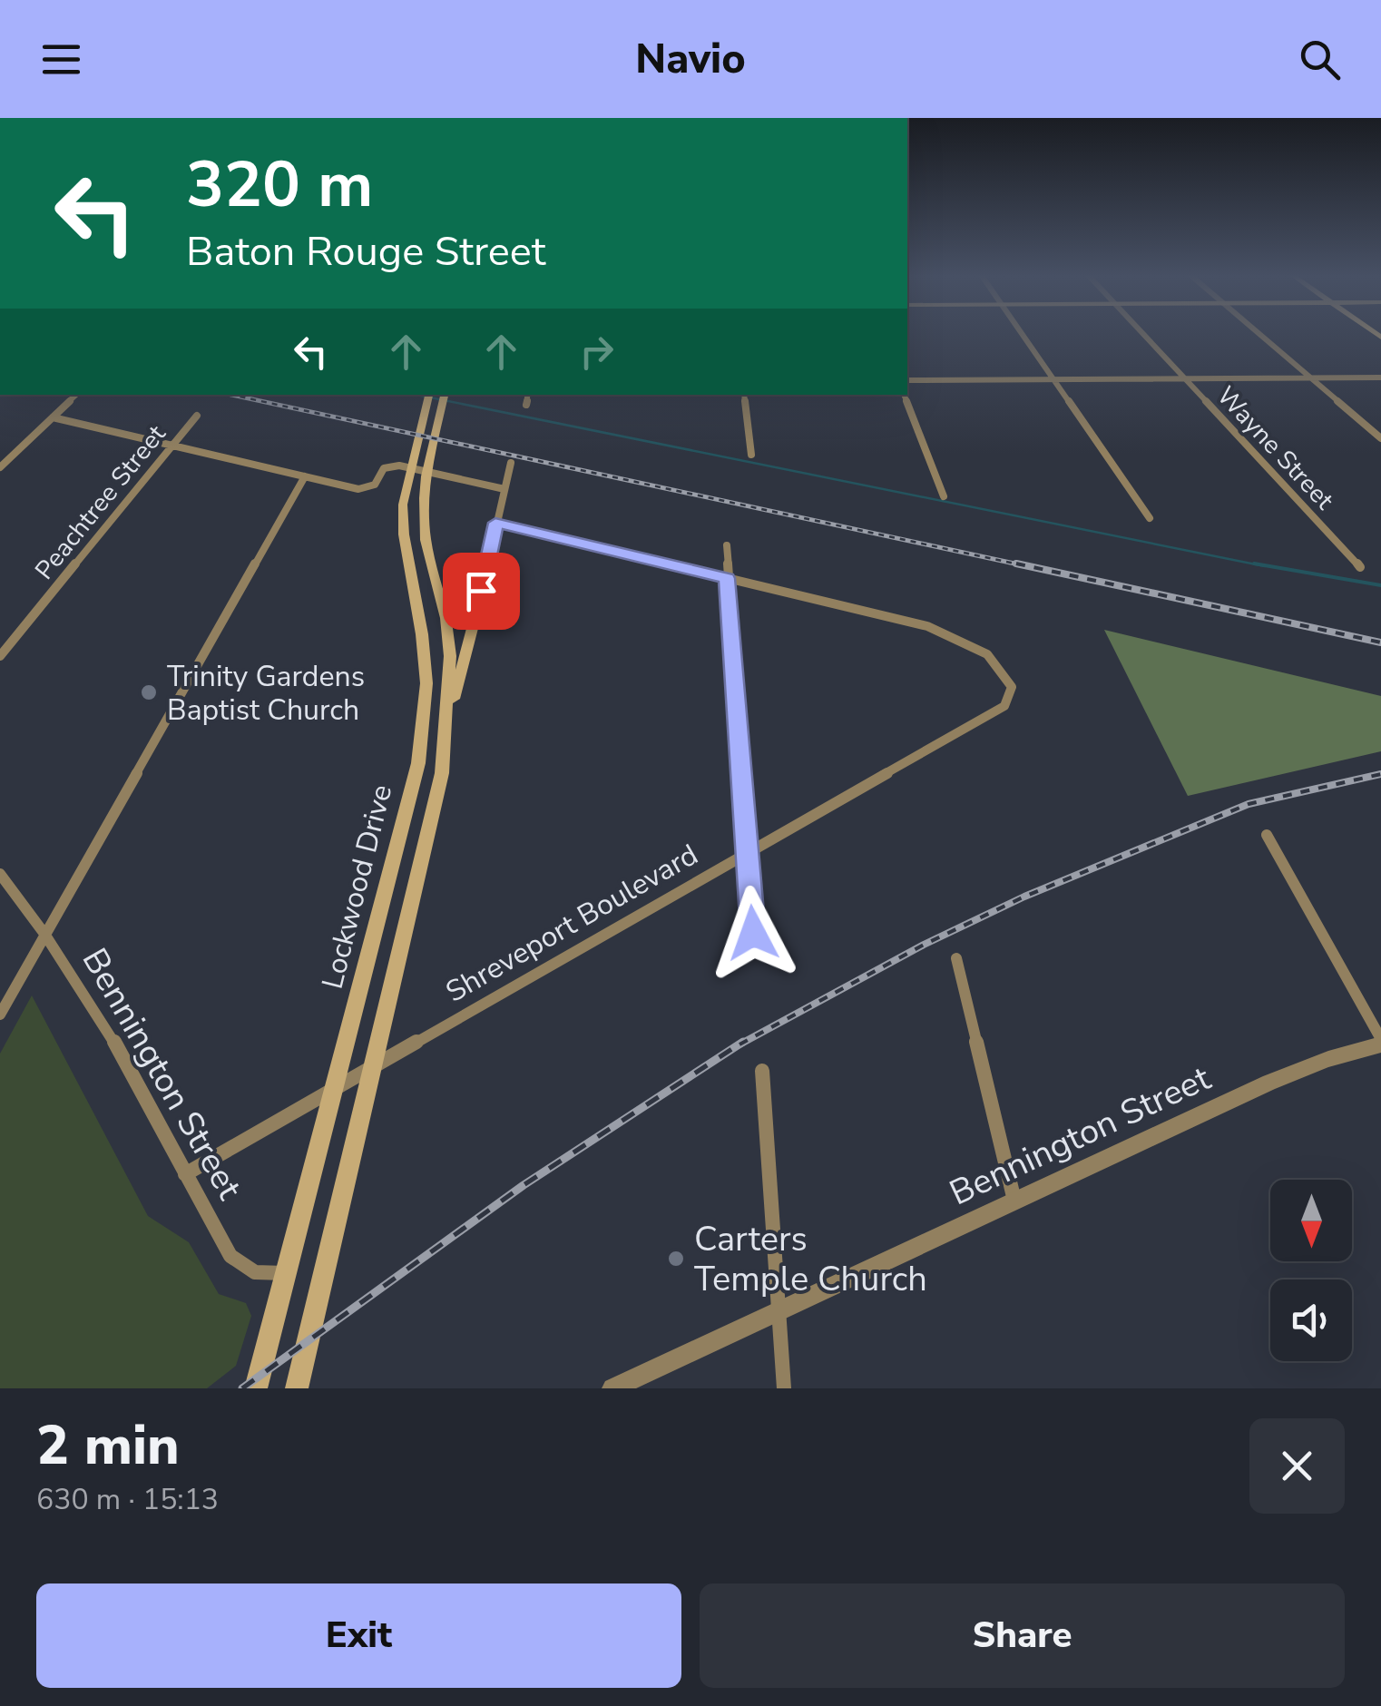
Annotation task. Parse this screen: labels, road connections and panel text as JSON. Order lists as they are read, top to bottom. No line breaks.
{"streets":{"main road":["Lockwood Drive"],"street":["Wayne Street","Peachtree Street","Shreveport Boulevard","Bennington Street"]},"crossings":[["Lockwood Drive","Shreveport Boulevard"],["Lockwood Drive","Bennington Street"],["Shreveport Boulevard","Bennington Street"]],"places":["Trinity Gardens Baptist Church","Carters Temple Church"],"north":"bottom","page":{"header":"Navio","turn":["320 m","Baton Rouge Street"],"heading":["2 min","630 m · 15:13"],"buttons":["Exit","Share"]}}
